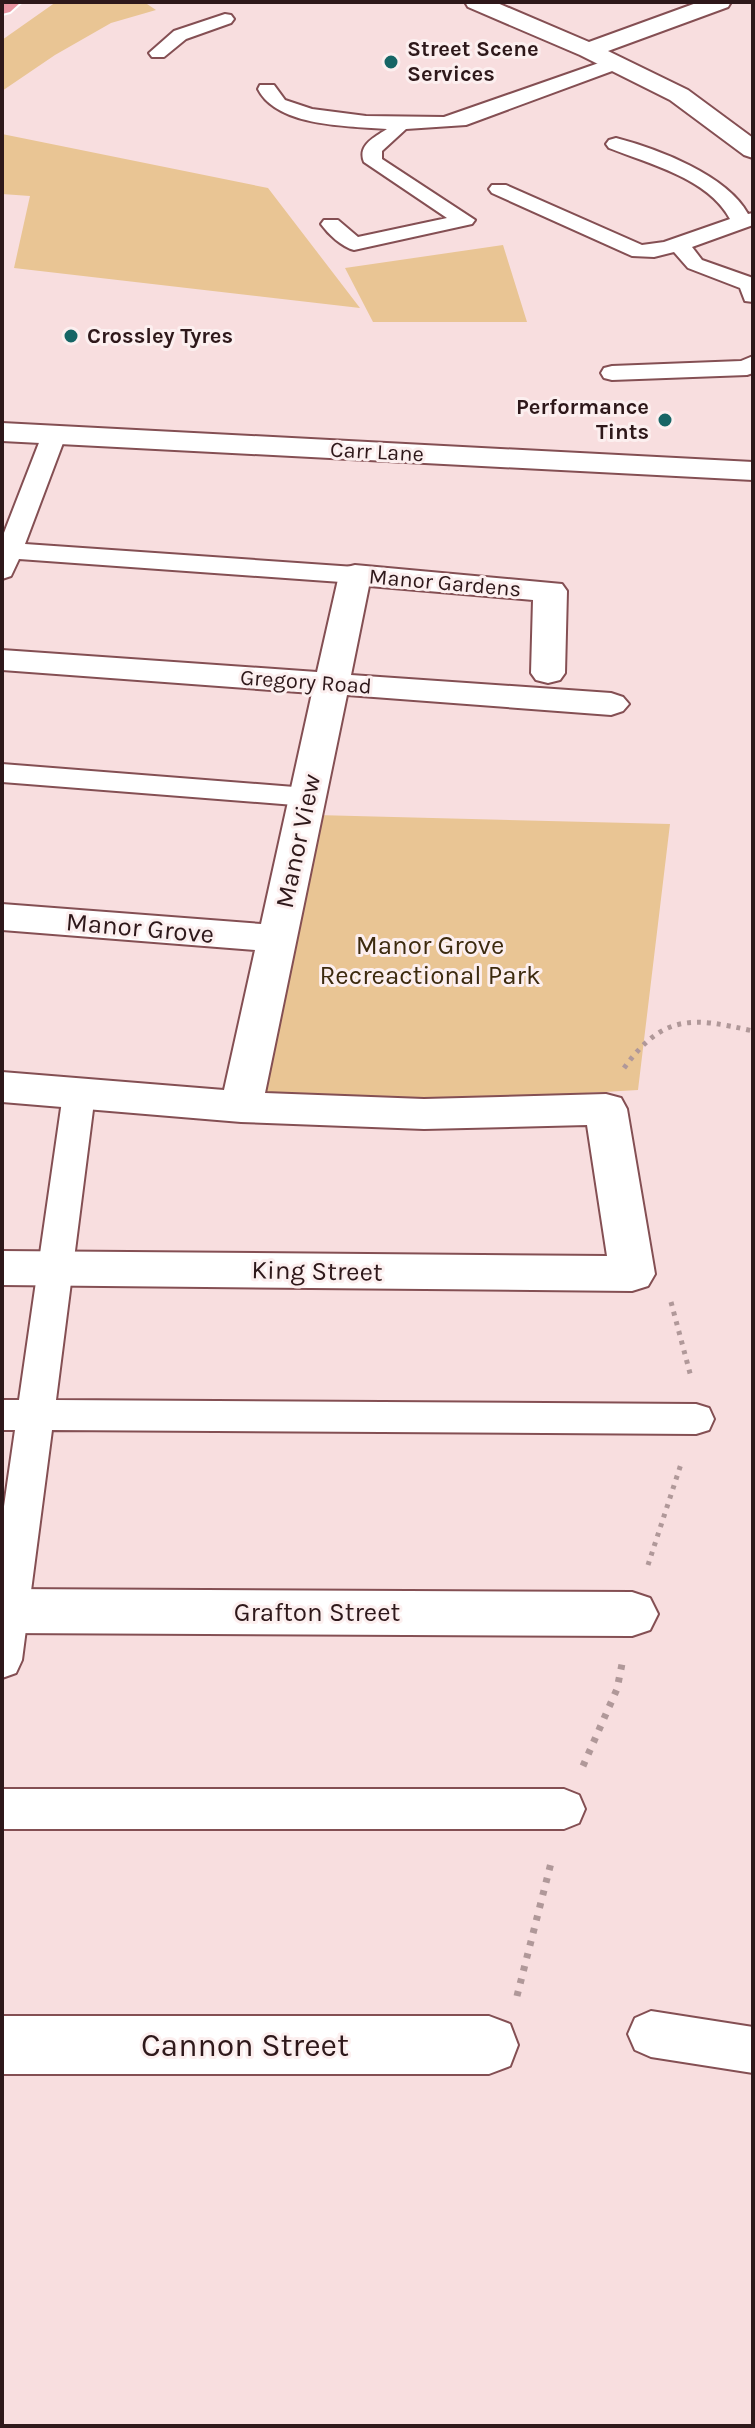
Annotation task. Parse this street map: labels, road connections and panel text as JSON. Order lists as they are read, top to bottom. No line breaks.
{"streets":{"street":["Carr Lane","Manor Gardens","Gregory Road","Manor View","Manor Grove","King Street","Grafton Street","Cannon Street"]},"crossings":[["Manor Gardens","Manor View"],["Gregory Road","Manor View"],["Manor View","Manor Grove"]],"parks":["Manor Grove Recreactional Park"],"places":["Street Scene Services","Crossley Tyres","Performance Tints"]}
